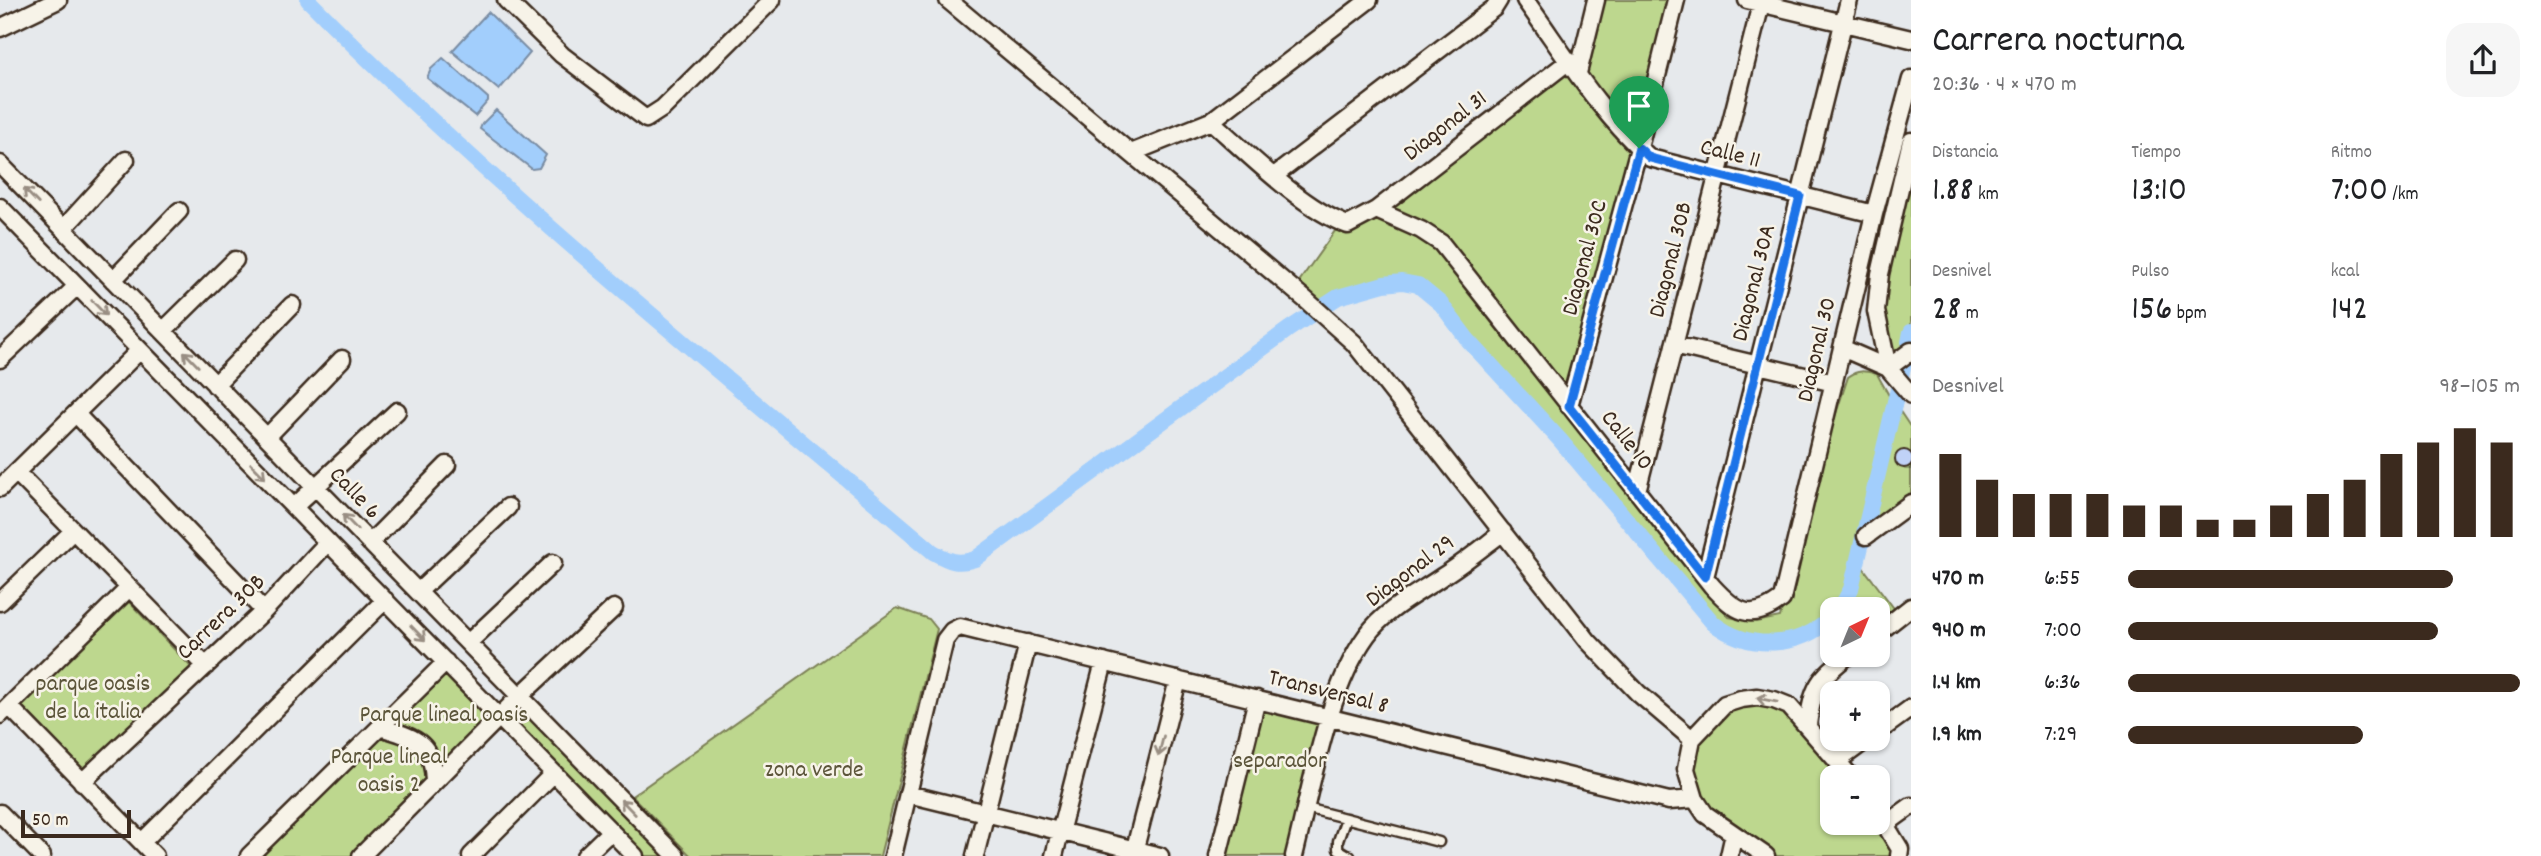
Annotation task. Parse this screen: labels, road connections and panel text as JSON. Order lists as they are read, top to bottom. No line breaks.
{"streets":{"street":["Diagonal 31","Calle 11","Diagonal 30C","Diagonal 30B","Diagonal 30A","Diagonal 30","Calle 10","Calle 6","Diagonal 29","Carrera 30B","Transversal 8"]},"crossings":[["Diagonal 31","Calle 11"],["Diagonal 31","Calle 10"],["Calle 11","Diagonal 30C"],["Calle 11","Diagonal 30B"],["Calle 11","Diagonal 30A"],["Calle 11","Diagonal 30"],["Diagonal 30C","Calle 10"],["Diagonal 30B","Calle 10"],["Diagonal 30A","Calle 10"],["Diagonal 30","Calle 10"],["Diagonal 29","Transversal 8"]],"parks":["parque oasis de la italia","Parque lineal oasis","Parque lineal oasis 2","separador","zona verde"],"scale_bar":"50 m","north":"top right","page":{"heading":["Carrera nocturna","20:36 · 4 × 470 m"],"stats":[["Distancia","1.88 km"],["Tiempo","13:10"],["Ritmo","7:00 /km"],["Desnivel","28 m"],["Pulso","156 bpm"],["kcal","142"]],"chart":["Desnivel","98–105 m"],"list":[{"name":"470 m","note":"6:55"},{"name":"940 m","note":"7:00"},{"name":"1.4 km","note":"6:36"},{"name":"1.9 km","note":"7:29"}],"map_buttons":["+","−"],"scale":"50 m"}}
